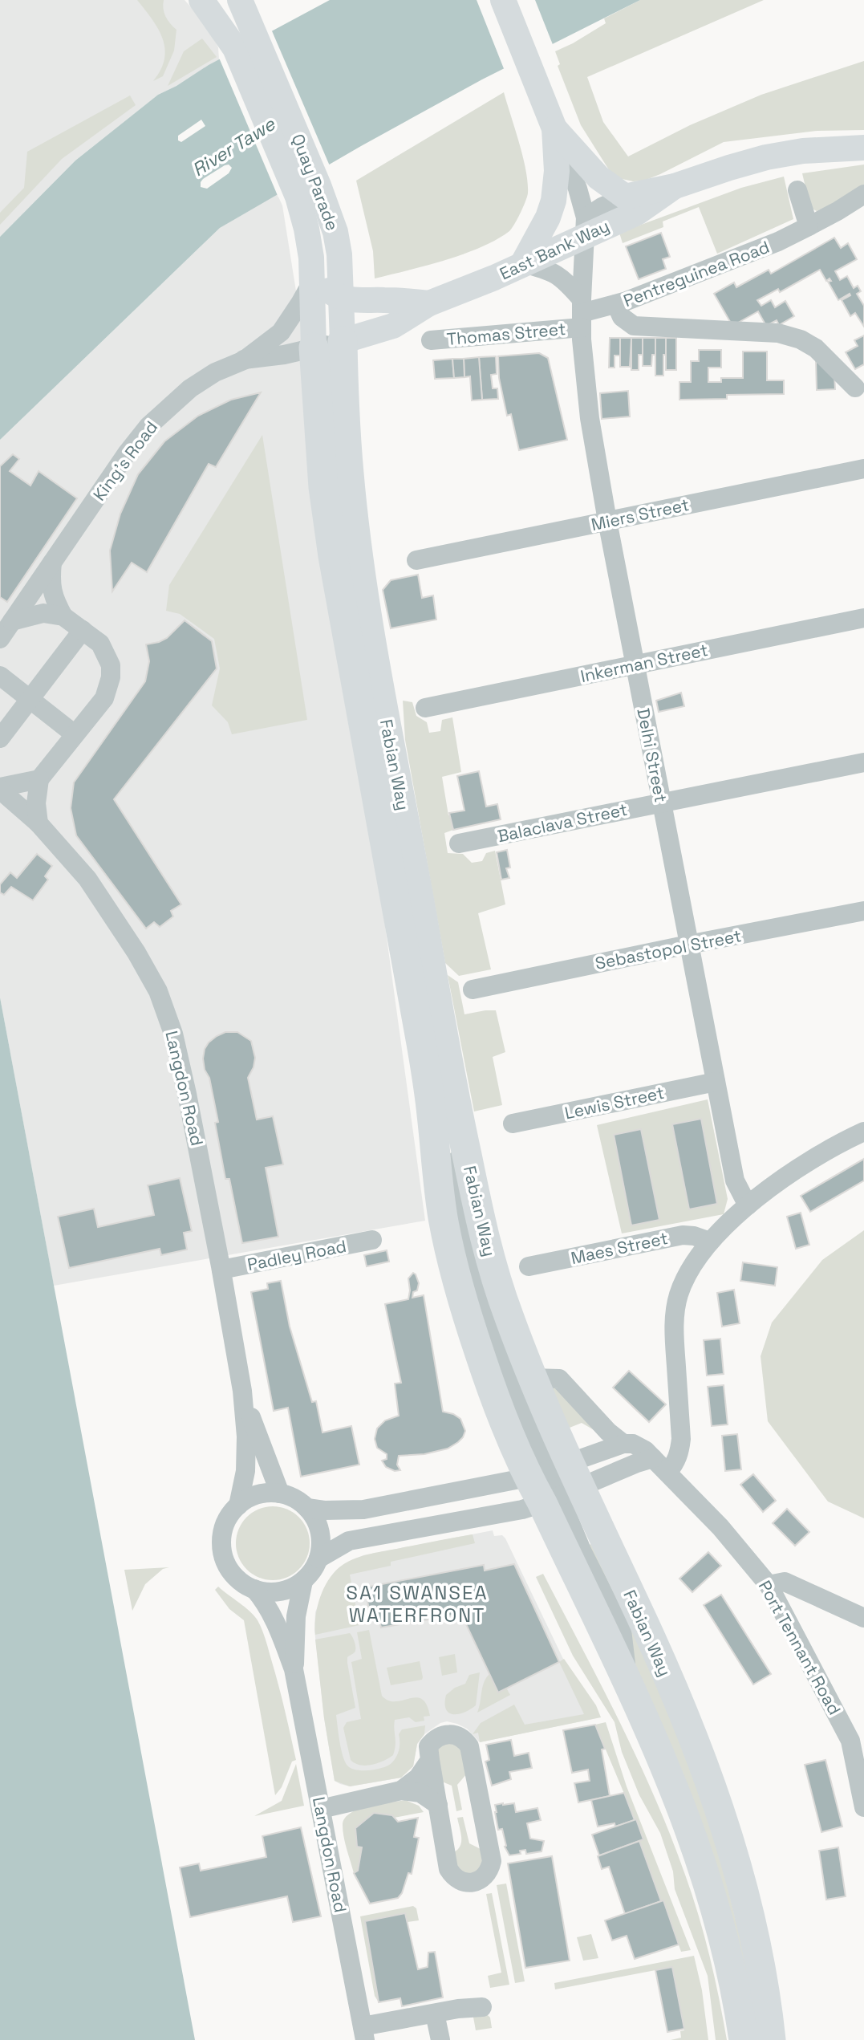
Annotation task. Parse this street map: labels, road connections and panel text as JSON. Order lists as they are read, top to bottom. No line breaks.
{"streets":{"highway":["Fabian Way"],"main road":["Quay Parade","East Bank Way"],"street":["Pentreguinea Road","Thomas Street","King's Road","Miers Street","Inkerman Street","Delhi Street","Balaclava Street","Sebastopol Street","Langdon Road","Lewis Street","Maes Street","Padley Road","Port Tennant Road"]},"crossings":[["Quay Parade","East Bank Way"],["Quay Parade","King's Road"],["Quay Parade","Fabian Way"],["East Bank Way","King's Road"],["East Bank Way","Delhi Street"],["East Bank Way","Fabian Way"],["Pentreguinea Road","Thomas Street"],["Pentreguinea Road","Delhi Street"],["Thomas Street","Delhi Street"],["King's Road","Fabian Way"],["Miers Street","Delhi Street"],["Inkerman Street","Delhi Street"],["Delhi Street","Balaclava Street"],["Delhi Street","Sebastopol Street"],["Delhi Street","Lewis Street"],["Fabian Way","Port Tennant Road"],["Langdon Road","Padley Road"]],"districts":["SA1 SWANSEA WATERFRONT"],"water":["River Tawe"]}
